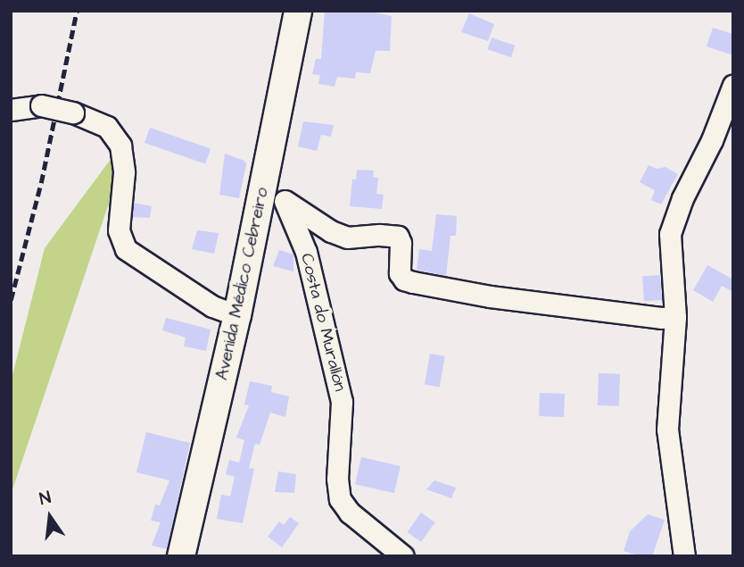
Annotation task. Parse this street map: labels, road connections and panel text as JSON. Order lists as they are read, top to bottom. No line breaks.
{"streets":{"main road":["Avenida Médico Cebreiro"],"street":["Costa do Murallón"]},"crossings":[["Avenida Médico Cebreiro","Costa do Murallón"]],"north":"top"}
